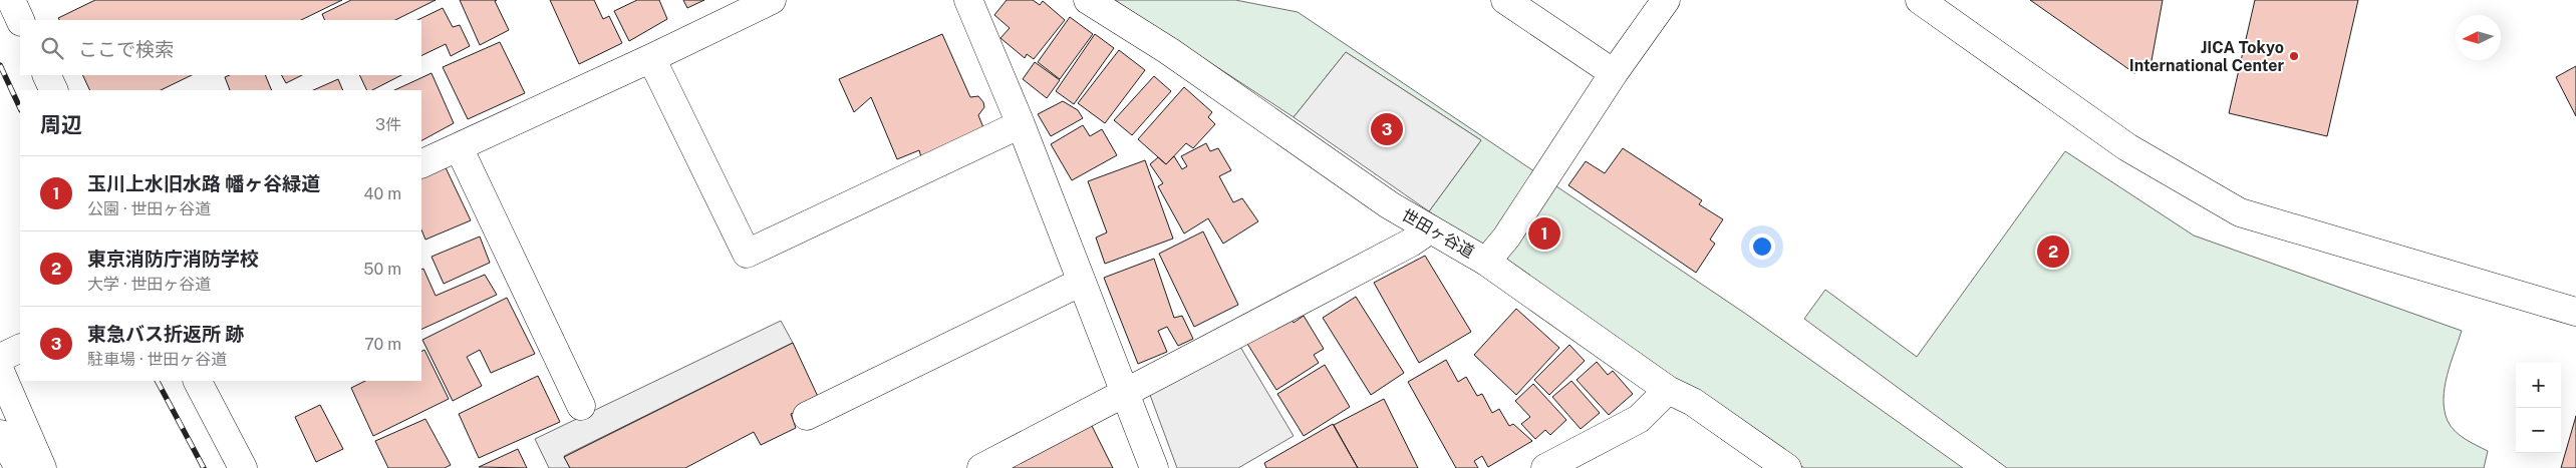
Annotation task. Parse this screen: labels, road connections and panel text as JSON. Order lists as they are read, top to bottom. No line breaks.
{"streets":{"main road":["世田ヶ谷道"]},"places":["JICA Tokyo International Center"],"north":"left","page":{"search":"ここで検索","heading":["周辺","3件"],"pins":["3","1","2"],"list":[{"mark":"1","name":"玉川上水旧水路 幡ヶ谷緑道","note":"公園 · 世田ヶ谷道","value":"40 m"},{"mark":"2","name":"東京消防庁消防学校","note":"大学 · 世田ヶ谷道","value":"50 m"},{"mark":"3","name":"東急バス折返所 跡","note":"駐車場 · 世田ヶ谷道","value":"70 m"}],"map_buttons":["+","−"]}}
